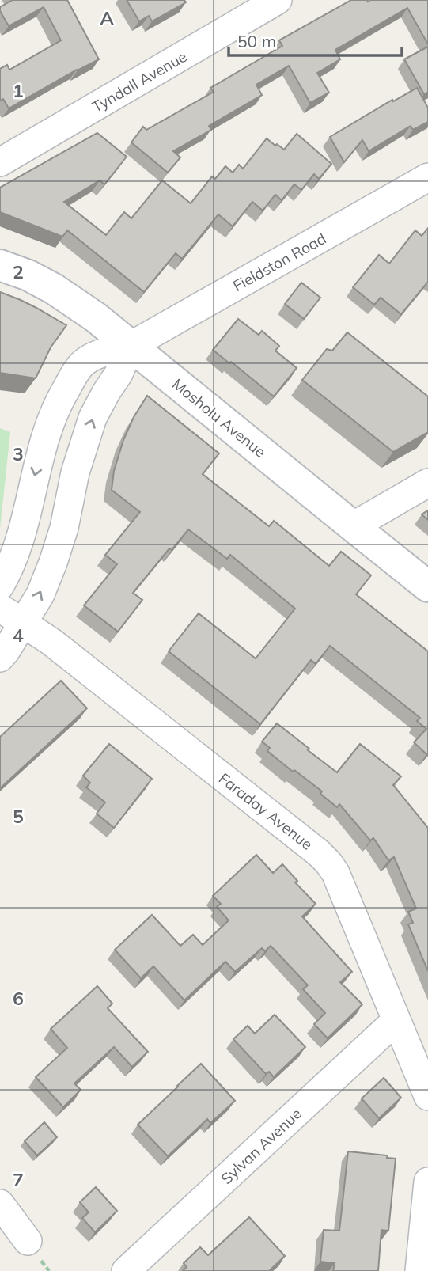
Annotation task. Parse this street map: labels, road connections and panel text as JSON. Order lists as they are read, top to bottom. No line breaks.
{"streets":{"street":["Tyndall Avenue","Fieldston Road","Mosholu Avenue","Faraday Avenue","Sylvan Avenue"]},"crossings":[["Fieldston Road","Mosholu Avenue"],["Faraday Avenue","Sylvan Avenue"]],"scale_bar":"50 m","grid":{"columns":["A"],"rows":["1","2","3","4","5","6","7"]}}
